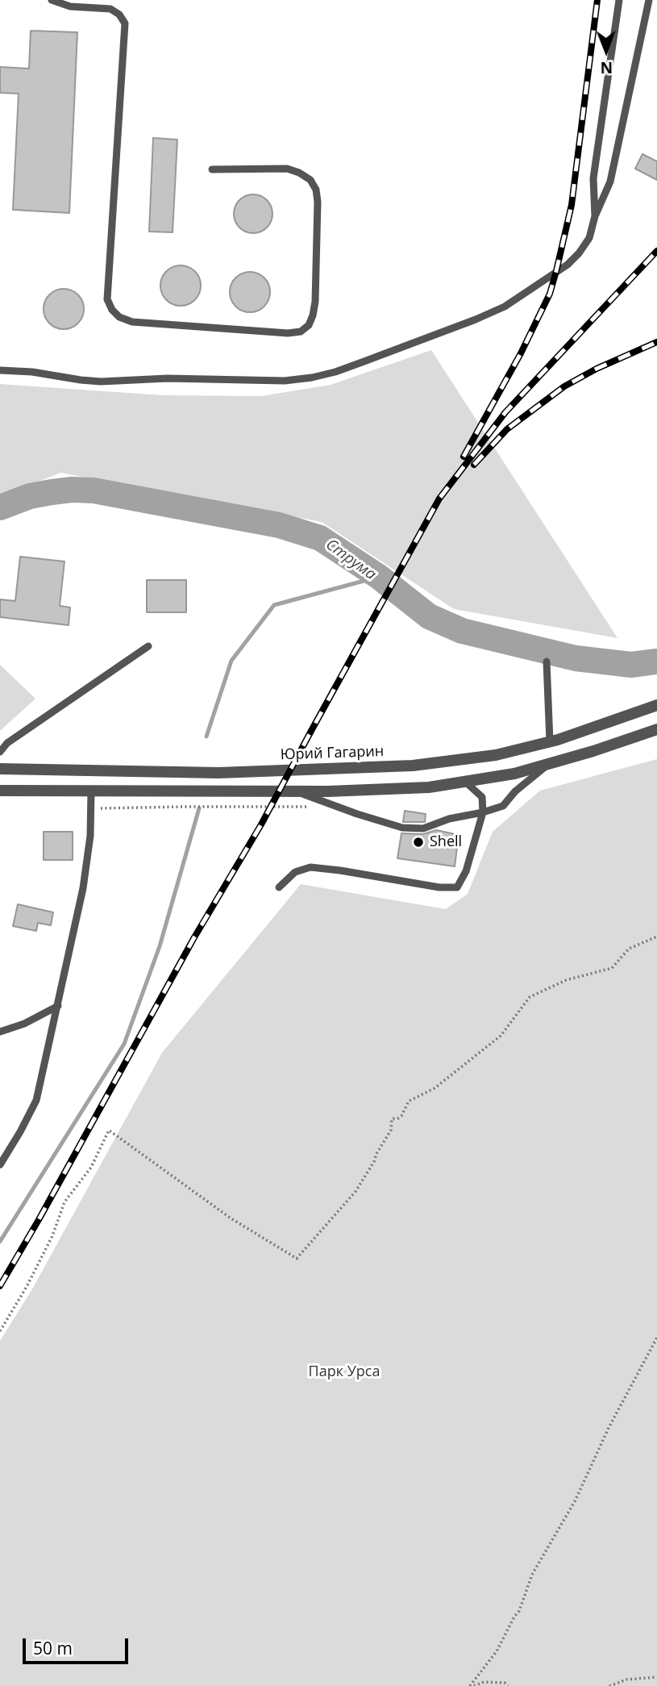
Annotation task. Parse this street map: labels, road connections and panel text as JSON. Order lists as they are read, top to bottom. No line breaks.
{"streets":{"street":["Юрий Гагарин"]},"water":["Струма"],"parks":["Парк Урса"],"places":["Shell"],"scale_bar":"50 m","north":"bottom"}
